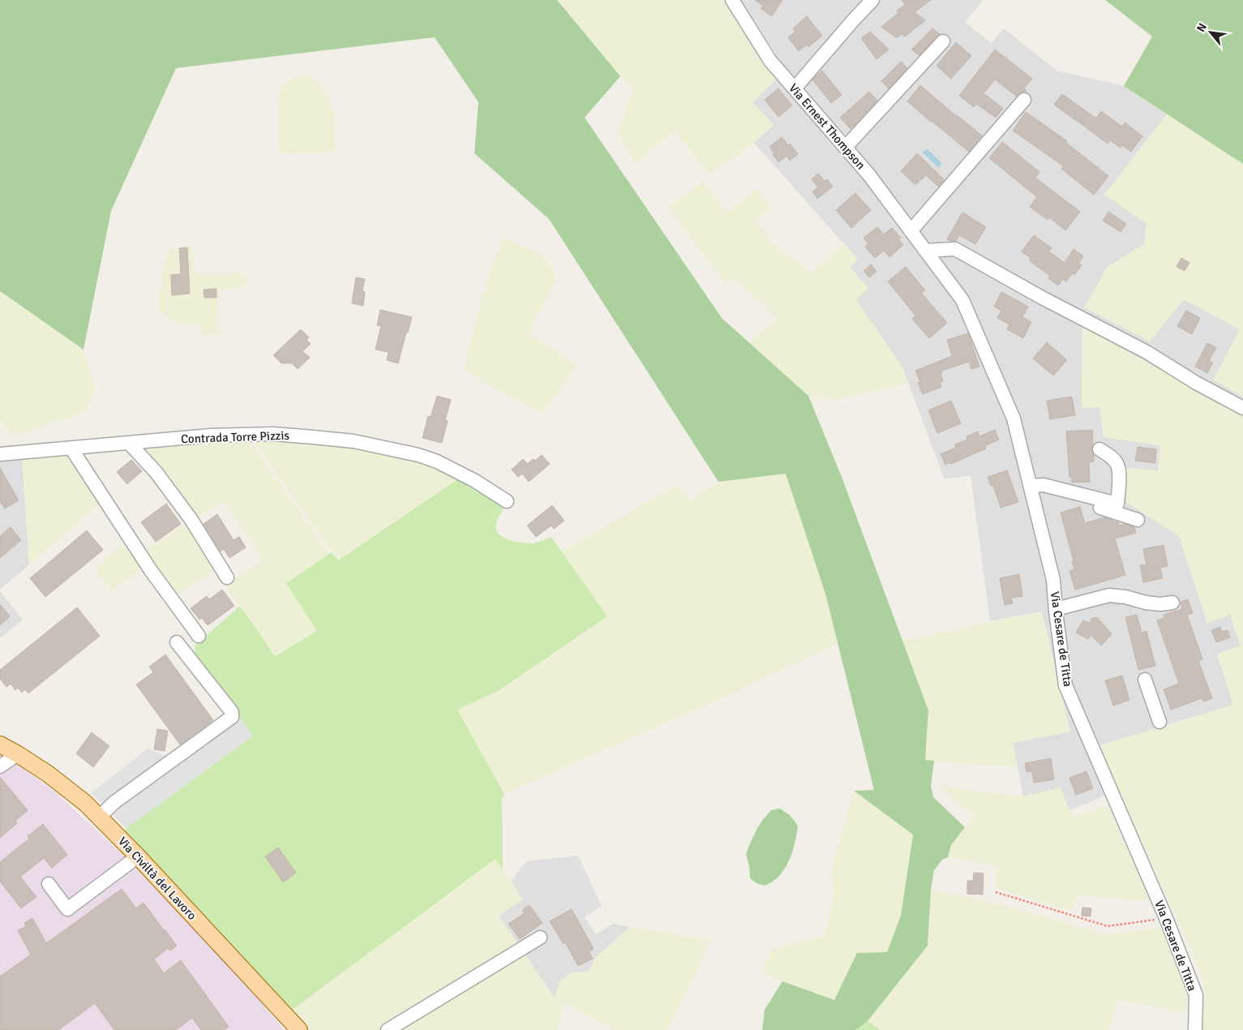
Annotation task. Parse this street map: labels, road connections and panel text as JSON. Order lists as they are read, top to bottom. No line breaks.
{"streets":{"main road":["Via Civiltà del Lavoro"],"street":["Via Ernest Thompson","Contrada Torre Pizzis","Via Cesare de Titta"]},"crossings":[["Via Ernest Thompson","Via Cesare de Titta"]],"north":"top left"}
